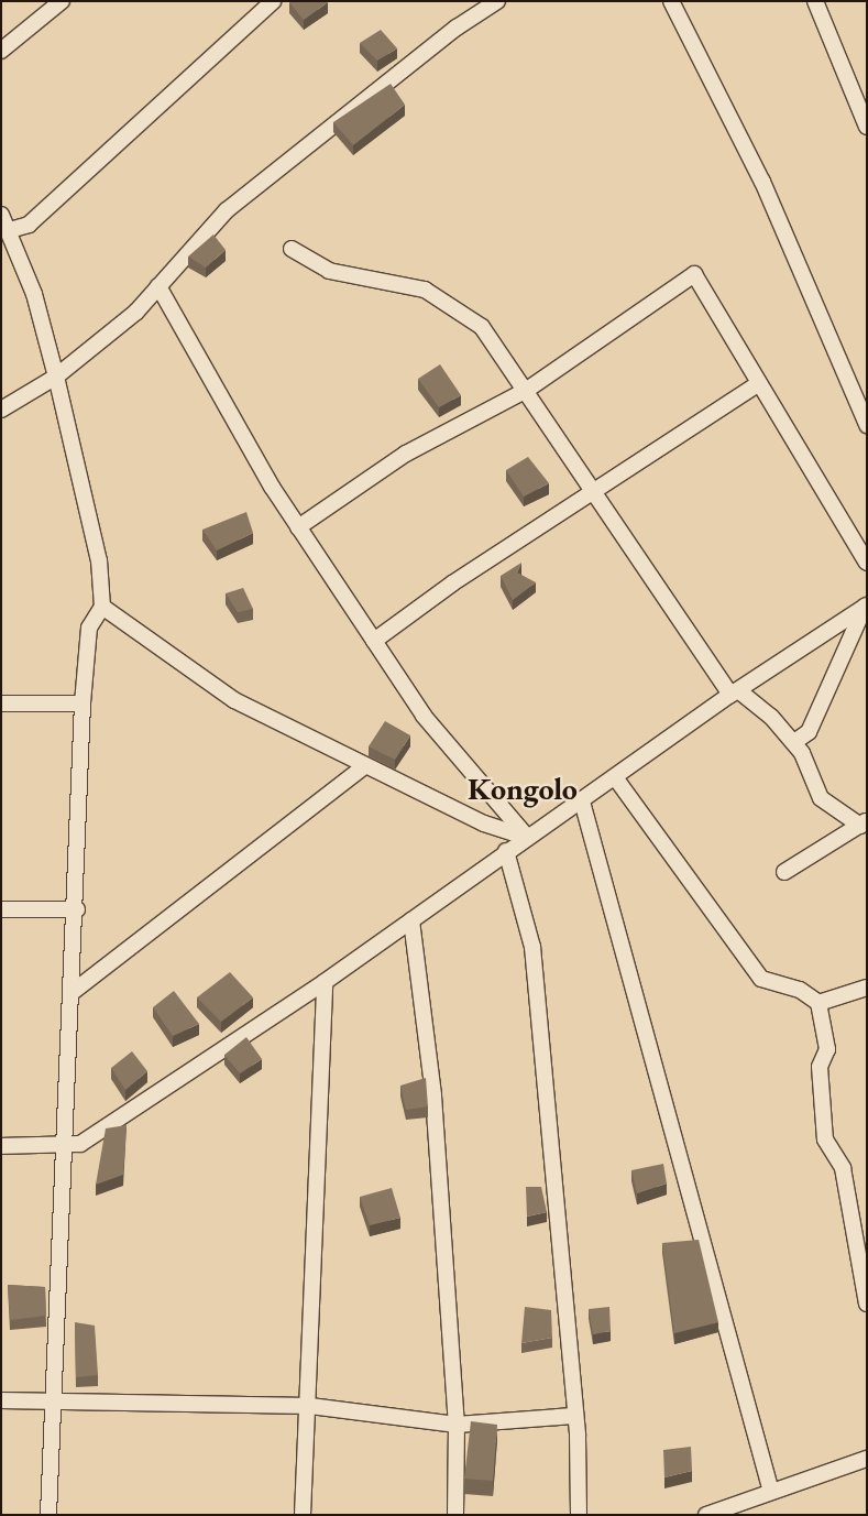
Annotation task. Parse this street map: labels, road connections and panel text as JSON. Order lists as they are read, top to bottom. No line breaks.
{"districts":["Kongolo"]}
